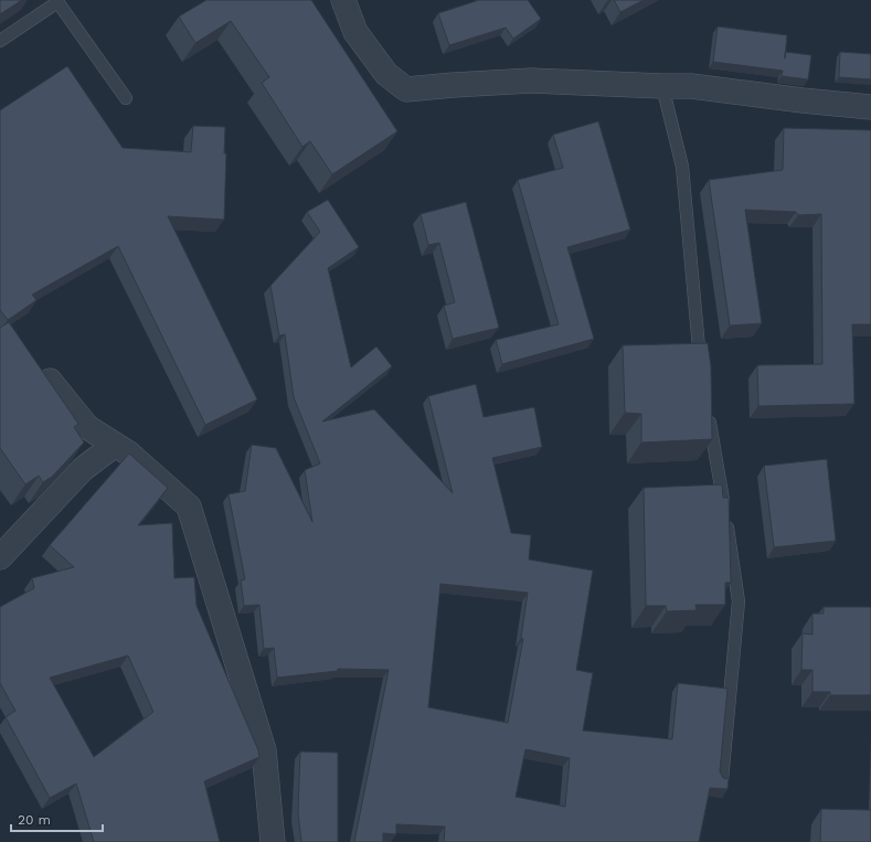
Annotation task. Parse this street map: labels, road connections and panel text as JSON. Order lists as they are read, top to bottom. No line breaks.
{"scale_bar":"20 m"}
